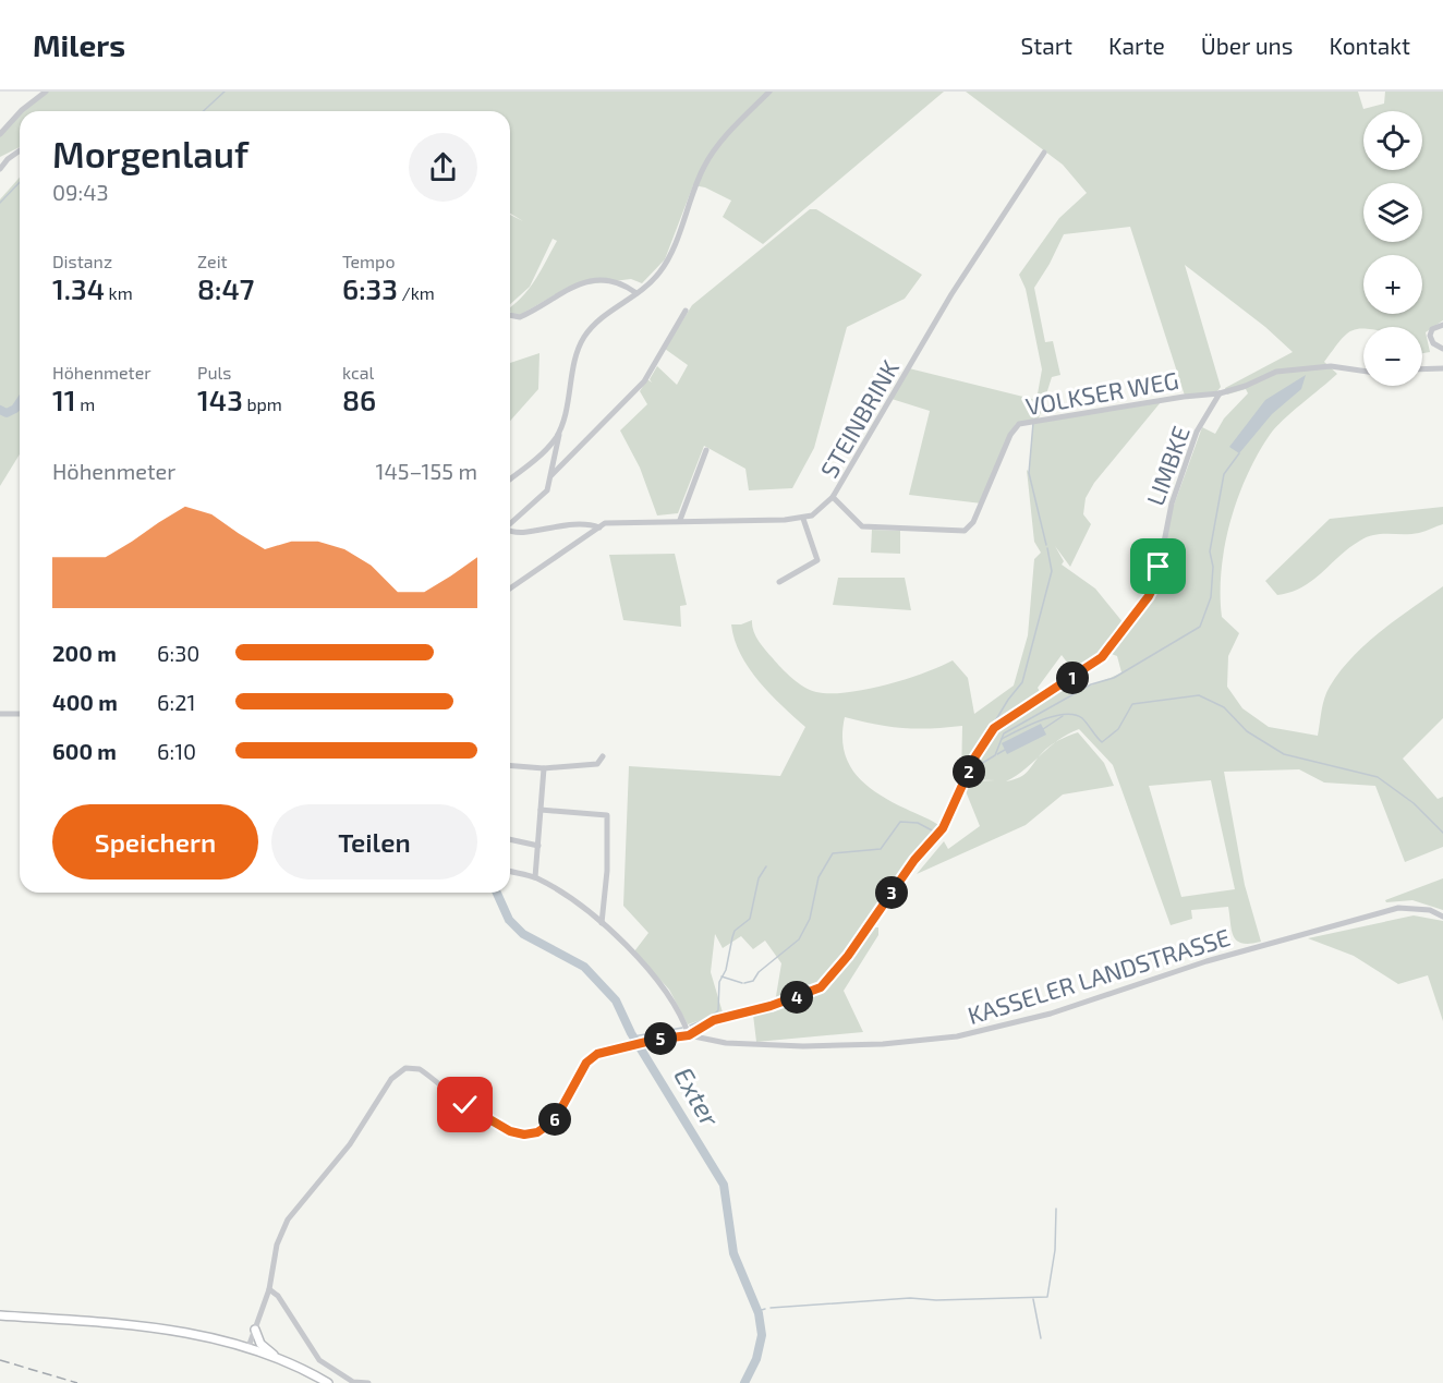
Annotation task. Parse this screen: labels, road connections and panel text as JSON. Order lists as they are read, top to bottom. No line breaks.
{"streets":{"street":["VOLKSER WEG","STEINBRINK","LIMBKE","KASSELER LANDSTRASSE"]},"crossings":[["VOLKSER WEG","STEINBRINK"],["VOLKSER WEG","LIMBKE"],["LIMBKE","KASSELER LANDSTRASSE"]],"water":["Exter"],"page":{"header":"Milers","nav":["Start","Karte","Über uns","Kontakt"],"map_buttons":["+","−"],"heading":["Morgenlauf","09:43"],"stats":[["Distanz","1.34 km"],["Zeit","8:47"],["Tempo","6:33 /km"],["Höhenmeter","11 m"],["Puls","143 bpm"],["kcal","86"]],"chart":["Höhenmeter","145–155 m"],"list":[{"name":"200 m","note":"6:30"},{"name":"400 m","note":"6:21"},{"name":"600 m","note":"6:10"}],"pins":["1","2","3","4","5","6"],"buttons":["Speichern","Teilen"]}}
